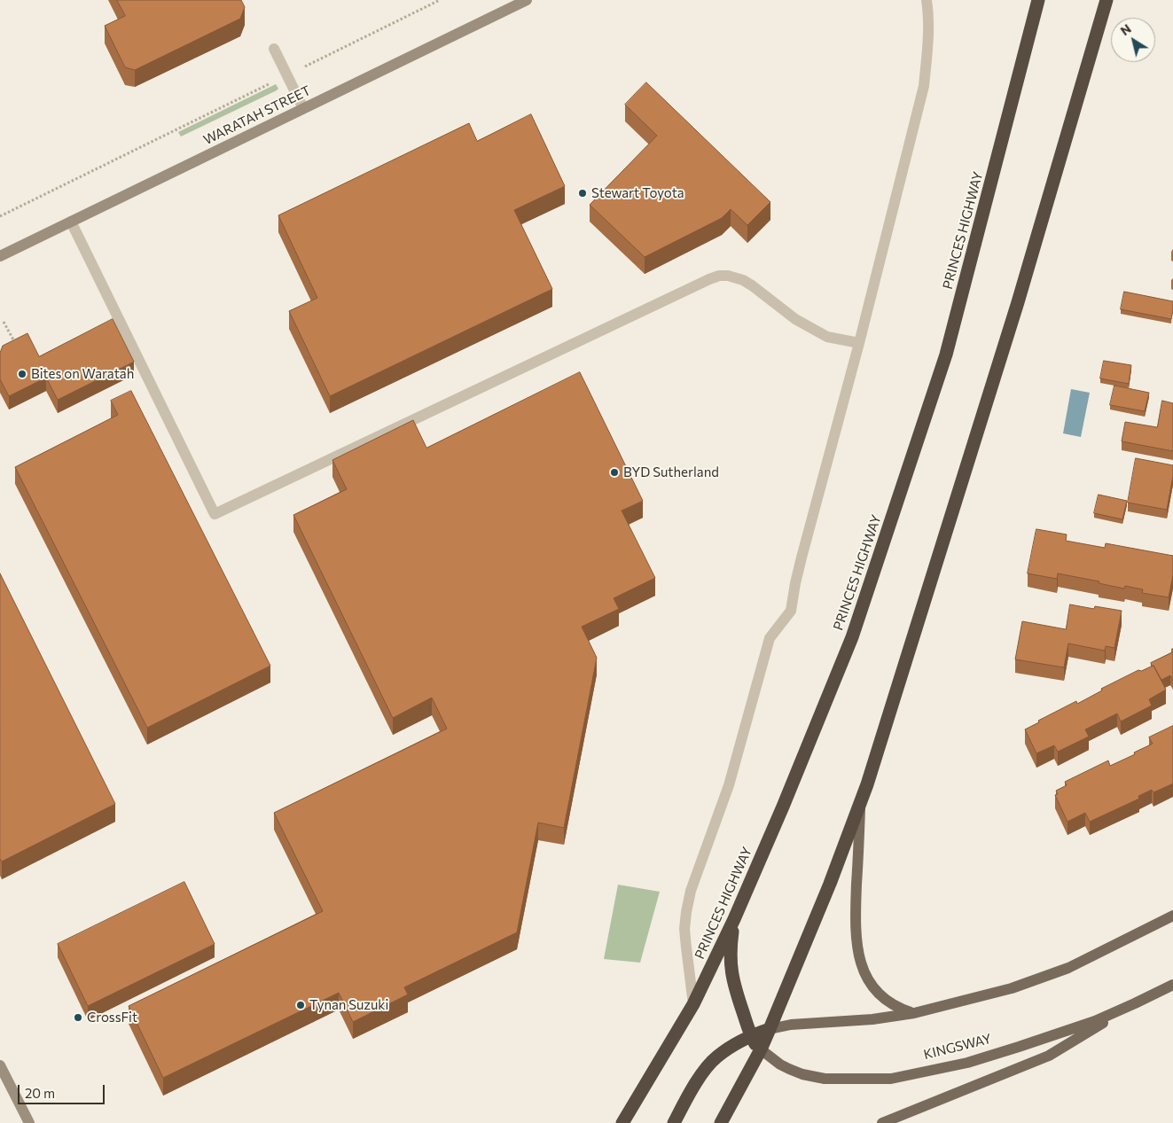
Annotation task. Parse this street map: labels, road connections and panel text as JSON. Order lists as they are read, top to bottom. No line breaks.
{"streets":{"highway":["PRINCES HIGHWAY","KINGSWAY"],"street":["WARATAH STREET"]},"crossings":[["PRINCES HIGHWAY","KINGSWAY"]],"places":["Stewart Toyota","Bites on Waratah","BYD Sutherland","Tynan Suzuki","CrossFit"],"scale_bar":"20 m","north":"top left"}
